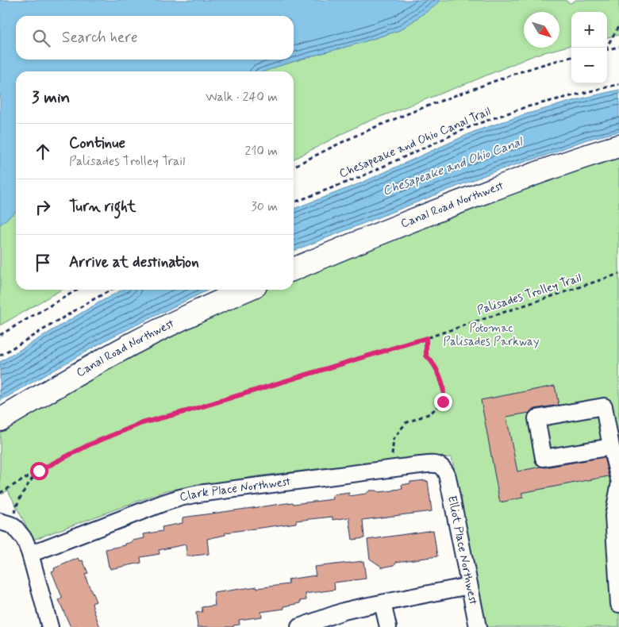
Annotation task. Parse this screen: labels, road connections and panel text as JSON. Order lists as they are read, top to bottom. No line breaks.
{"streets":{"highway":["Canal Road Northwest"],"street":["Clark Place Northwest","Elliot Place Northwest"],"path":["Chesapeake and Ohio Canal Trail","Palisades Trolley Trail"]},"crossings":[["Clark Place Northwest","Elliot Place Northwest"]],"water":["Chesapeake and Ohio Canal"],"parks":["Potomac Palisades Parkway"],"north":"bottom right","page":{"map_buttons":["+","−"],"search":"Search here","heading":["3 min","Walk · 240 m"],"list":[["Continue","Palisades Trolley Trail","210 m"],["Turn right","30 m"],"Arrive at destination"]}}
